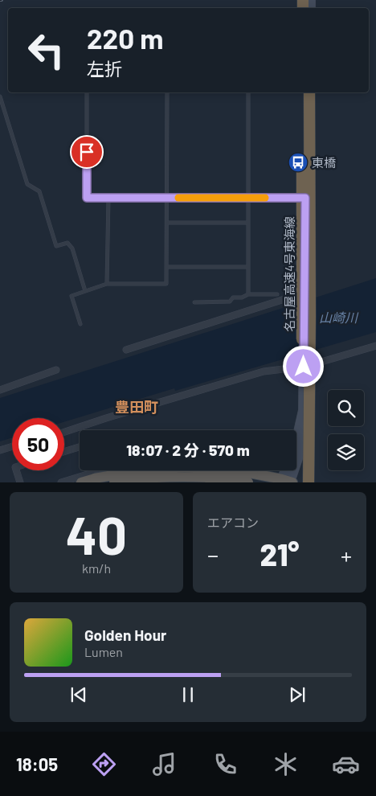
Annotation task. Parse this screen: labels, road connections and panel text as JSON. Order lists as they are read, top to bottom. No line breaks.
{"streets":{"highway":["名古屋高速4号東海線"]},"districts":["豊田町"],"water":["山崎川"],"places":{"bus stop":["東橋"]},"page":{"turn":["220 m","左折"],"limit":"50","trip":"18:07 · 2 分 · 570 m","tile":[["40","km/h"],"エアコン"],"heat":["−","21°","+"],"song":["Golden Hour","Lumen"],"tabs":"18:05"}}
